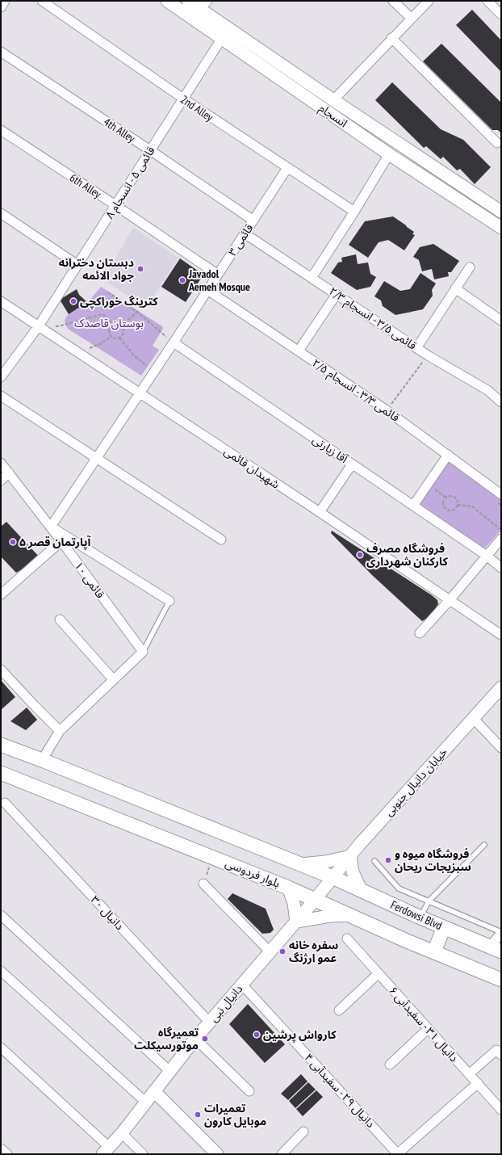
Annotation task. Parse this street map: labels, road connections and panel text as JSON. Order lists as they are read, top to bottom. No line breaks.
{"streets":{"main road":["انسجام","خیابان دانیال جنوبی","بلوار فردوسی","Ferdowsi Blvd","دانیال نبی"],"street":["2nd Alley","4th Alley","قائمی ۵ - انسجام ۸","6th Alley","قائمی ۳","قائمی ۳/۵ - انسجام ۲/۳","قائمی ۳/۳ - انسجام ۲/۵","آقا زیارتی","شهیدان قائمی","قائمی ۱۰","دانیال ۳۰","دانیال ۳۱ - سفیدآبی ۶","دانیال ۲۹ - سفیدآبی ۴"]},"crossings":[["2nd Alley","قائمی ۵ - انسجام ۸"],["2nd Alley","قائمی ۳"],["انسجام","قائمی ۵ - انسجام ۸"],["4th Alley","قائمی ۵ - انسجام ۸"],["4th Alley","قائمی ۳"],["قائمی ۵ - انسجام ۸","6th Alley"],["قائمی ۵ - انسجام ۸","شهیدان قائمی"],["6th Alley","قائمی ۳"],["قائمی ۳","قائمی ۳/۵ - انسجام ۲/۳"],["قائمی ۳","قائمی ۳/۳ - انسجام ۲/۵"],["قائمی ۳","آقا زیارتی"],["قائمی ۳","شهیدان قائمی"],["قائمی ۳","قائمی ۱۰"],["خیابان دانیال جنوبی","بلوار فردوسی"],["خیابان دانیال جنوبی","Ferdowsi Blvd"],["خیابان دانیال جنوبی","دانیال نبی"],["بلوار فردوسی","دانیال نبی"],["دانیال ۳۰","دانیال نبی"],["دانیال نبی","دانیال ۲۹ - سفیدآبی ۴"]],"parks":["بوستان قاصدک"],"places":["دبستان دخترانه جواد الائمه","Javadol Aemeh Mosque","کترینگ خوراکچی","آپارتمان قصر ۵","فروشگاه مصرف کارکنان شهرداری","فروشگاه میوه و سبزیجات ریحان","سفره خانه عمو ارژنگ","کارواش پرشین","تعمیرگاه موتورسیکلت","تعمیرات موبایل کارون"]}
